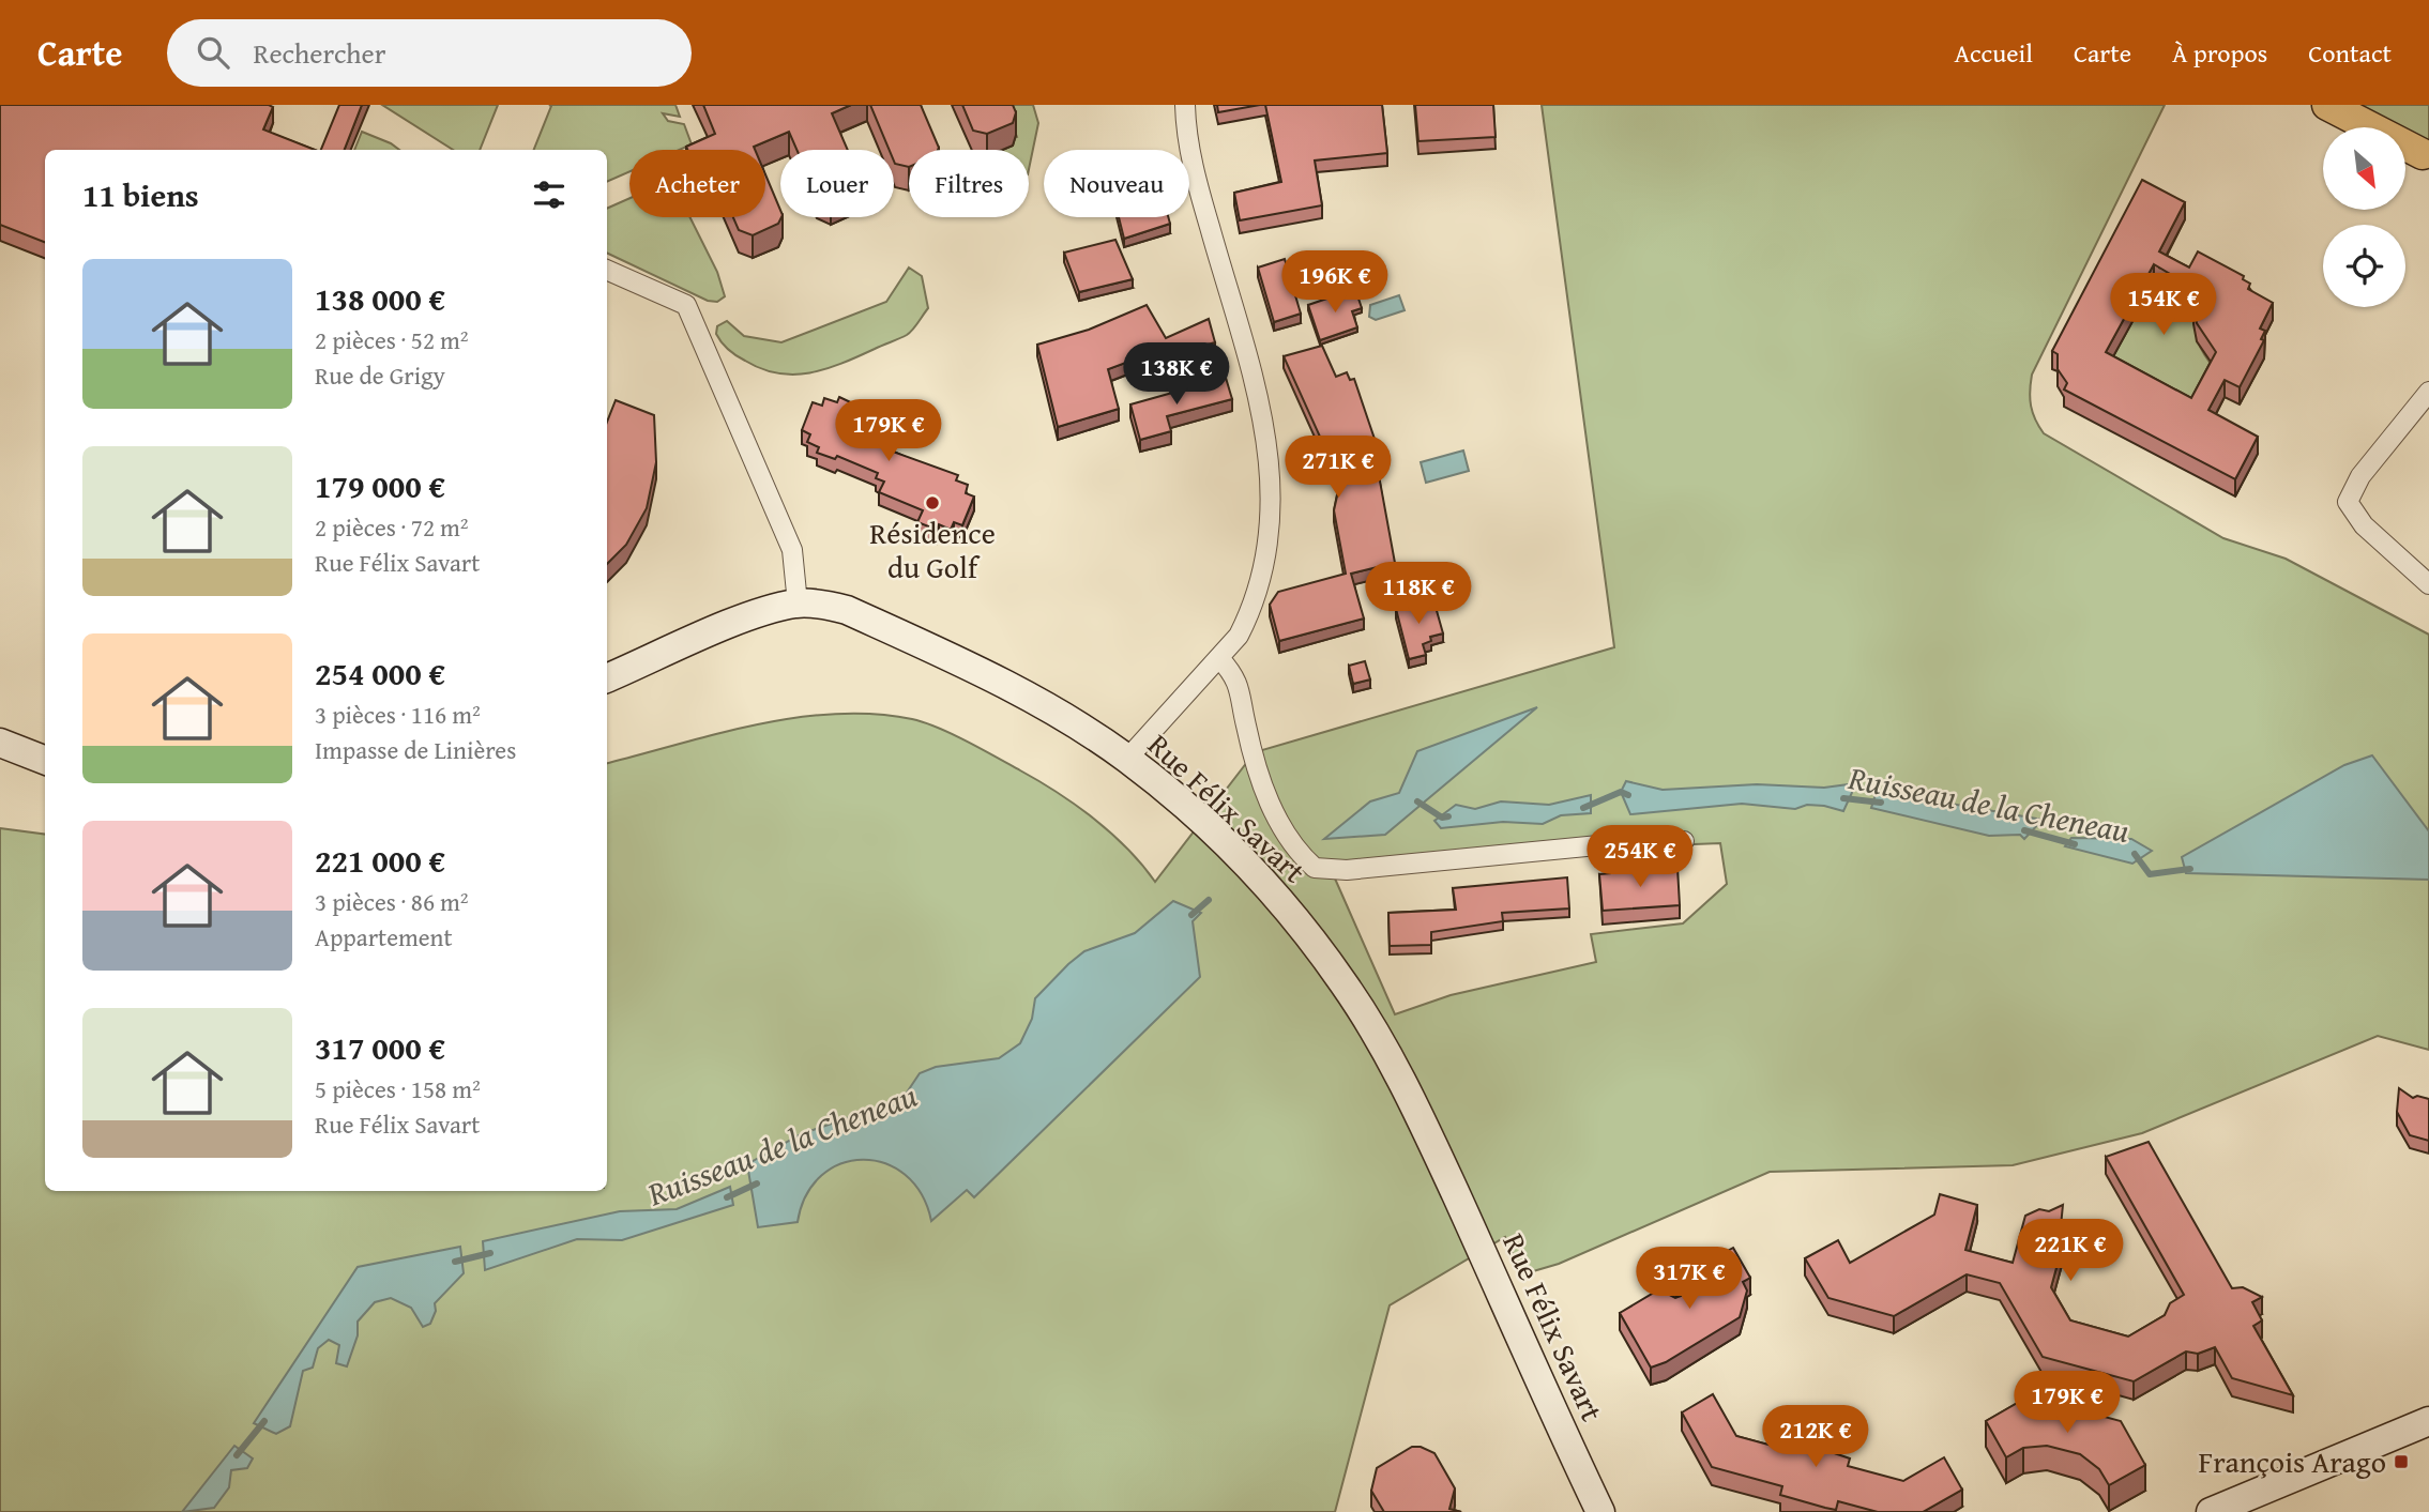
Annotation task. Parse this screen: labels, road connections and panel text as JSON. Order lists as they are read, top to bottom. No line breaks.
{"streets":{"street":["Rue Félix Savart"]},"water":["Ruisseau de la Cheneau"],"places":{"other":["Résidence du Golf"],"transit":["François Arago"]},"north":"bottom right","page":{"header":"Carte","search":"Rechercher","nav":["Accueil","Carte","À propos","Contact"],"chip":["Acheter","Louer","Filtres","Nouveau"],"heading":"11 biens","list":[{"name":"138 000 €","note":"2 pièces · 52 m² · Rue de Grigy"},{"name":"179 000 €","note":"2 pièces · 72 m² · Rue Félix Savart"},{"name":"254 000 €","note":"3 pièces · 116 m² · Impasse de Linières"},{"name":"221 000 €","note":"3 pièces · 86 m² · Appartement"},{"name":"317 000 €","note":"5 pièces · 158 m² · Rue Félix Savart"}],"price":["196K €","154K €","138K €","179K €","271K €","118K €","254K €","221K €","317K €","179K €","212K €"]}}
